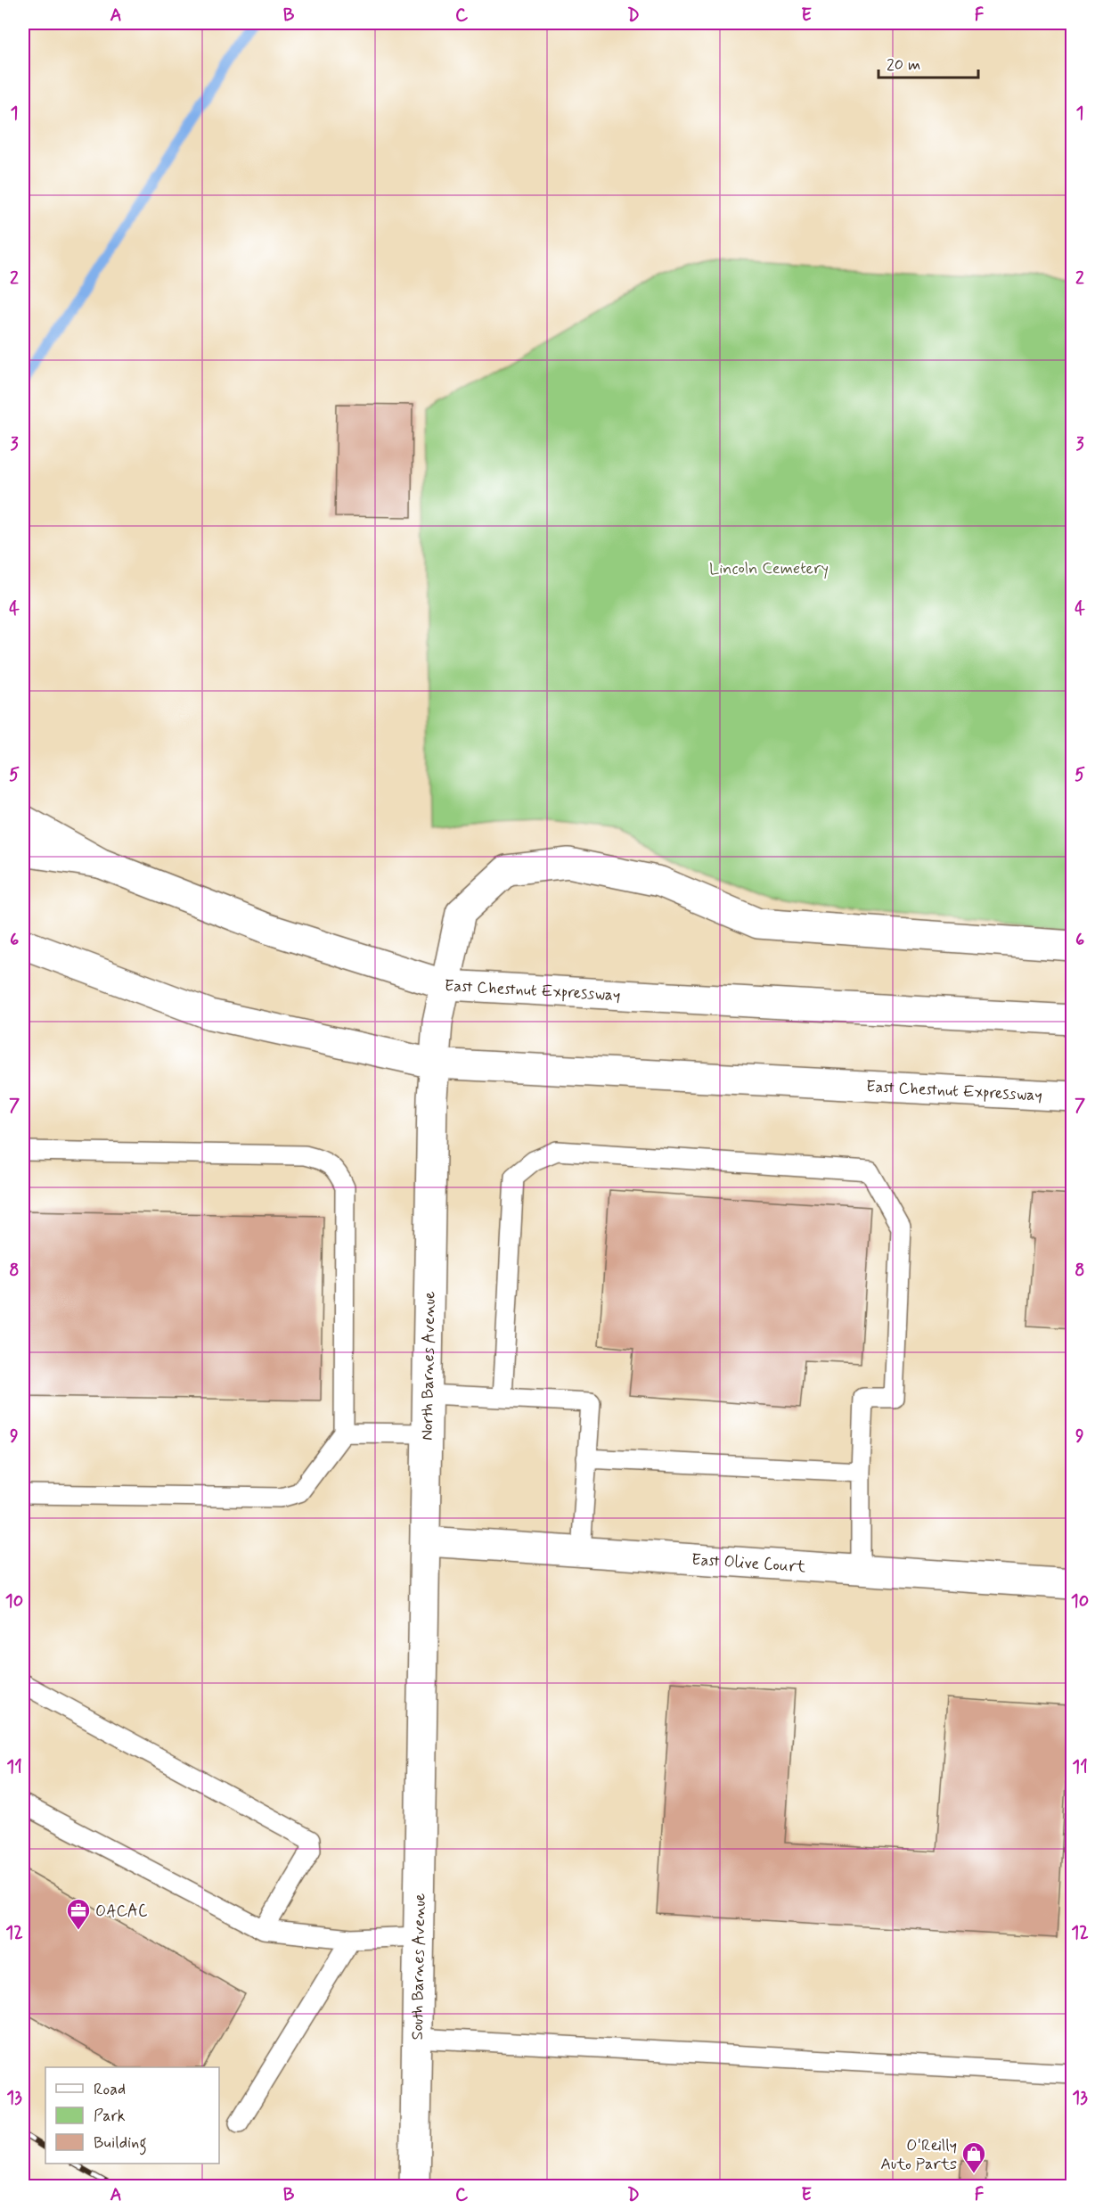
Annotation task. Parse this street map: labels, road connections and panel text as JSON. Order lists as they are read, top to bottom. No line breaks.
{"streets":{"street":["East Chestnut Expressway","North Barnes Avenue","East Olive Court","South Barnes Avenue"]},"crossings":[["East Chestnut Expressway","North Barnes Avenue"],["North Barnes Avenue","East Olive Court"],["North Barnes Avenue","South Barnes Avenue"]],"parks":["Lincoln Cemetery"],"places":{"office":["OACAC"],"shop":["O'Reilly Auto Parts"]},"legend":["Road","Park","Building"],"scale_bar":"20 m","grid":{"columns":["A","B","C","D","E","F"],"rows":["1","2","3","4","5","6","7","8","9","10","11","12","13"]}}
